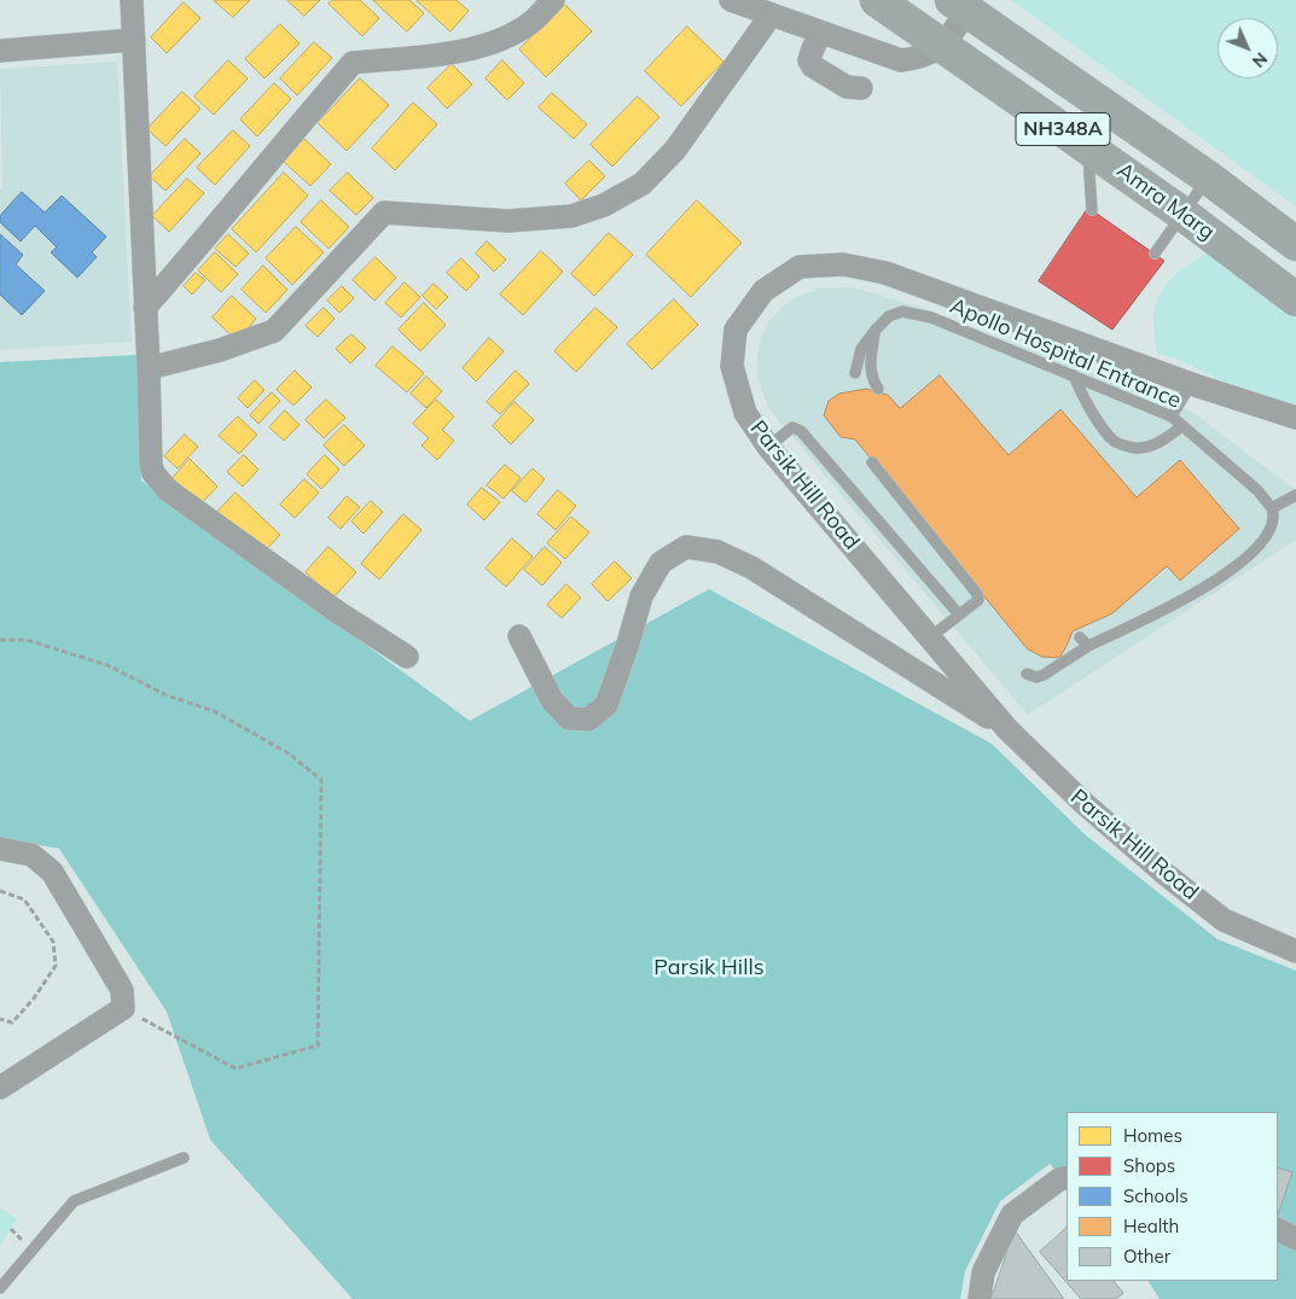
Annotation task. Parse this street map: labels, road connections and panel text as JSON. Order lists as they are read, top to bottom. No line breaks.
{"streets":{"highway":["NH348A","Amra Marg"],"street":["Parsik Hill Road"],"lane":["Apollo Hospital Entrance"]},"crossings":[["NH348A","Amra Marg"]],"parks":["Parsik Hills"],"legend":["Homes","Shops","Schools","Health","Other"],"north":"bottom right"}
